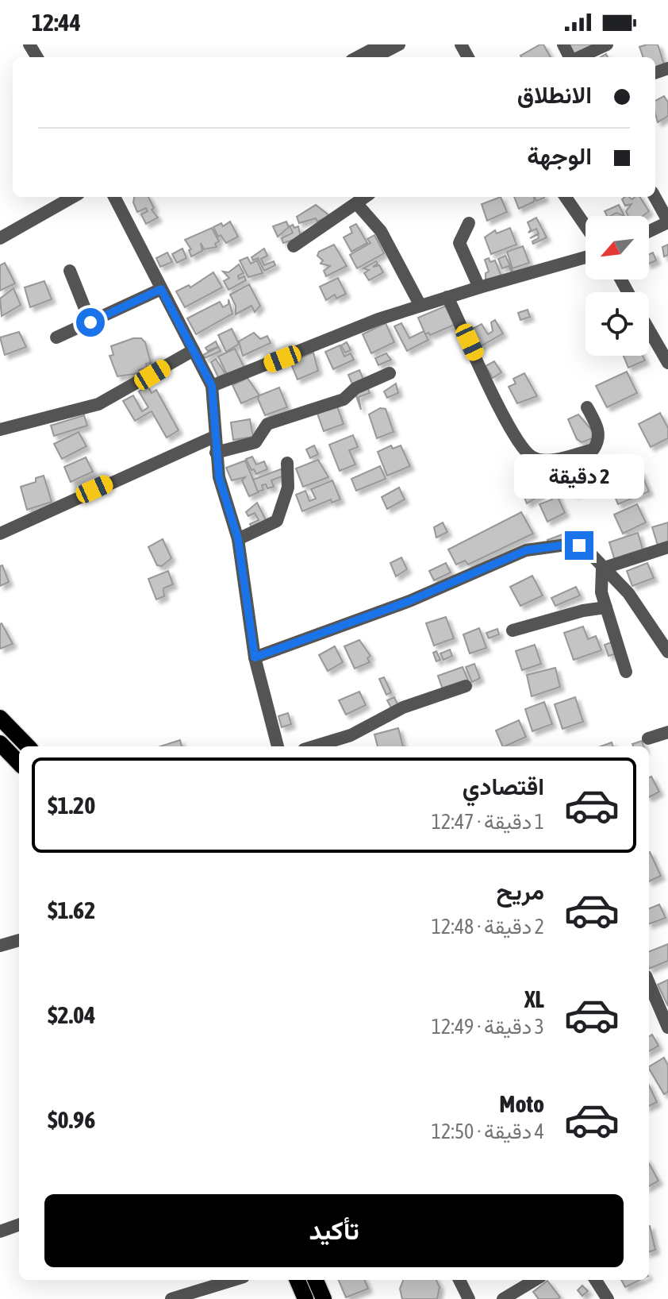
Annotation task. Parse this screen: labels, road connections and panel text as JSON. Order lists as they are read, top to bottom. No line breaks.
{"north":"bottom left","page":{"status":"12:44","banner":["الانطلاق","الوجهة"],"bubble":"2 دقيقة","list":[{"name":"اقتصادي","note":"1 دقيقة · 12:47","value":"$1.20"},{"name":"مريح","note":"2 دقيقة · 12:48","value":"$1.62"},{"name":"XL","note":"3 دقيقة · 12:49","value":"$2.04"},{"name":"Moto","note":"4 دقيقة · 12:50","value":"$0.96"}],"buttons":"تأكيد"}}
